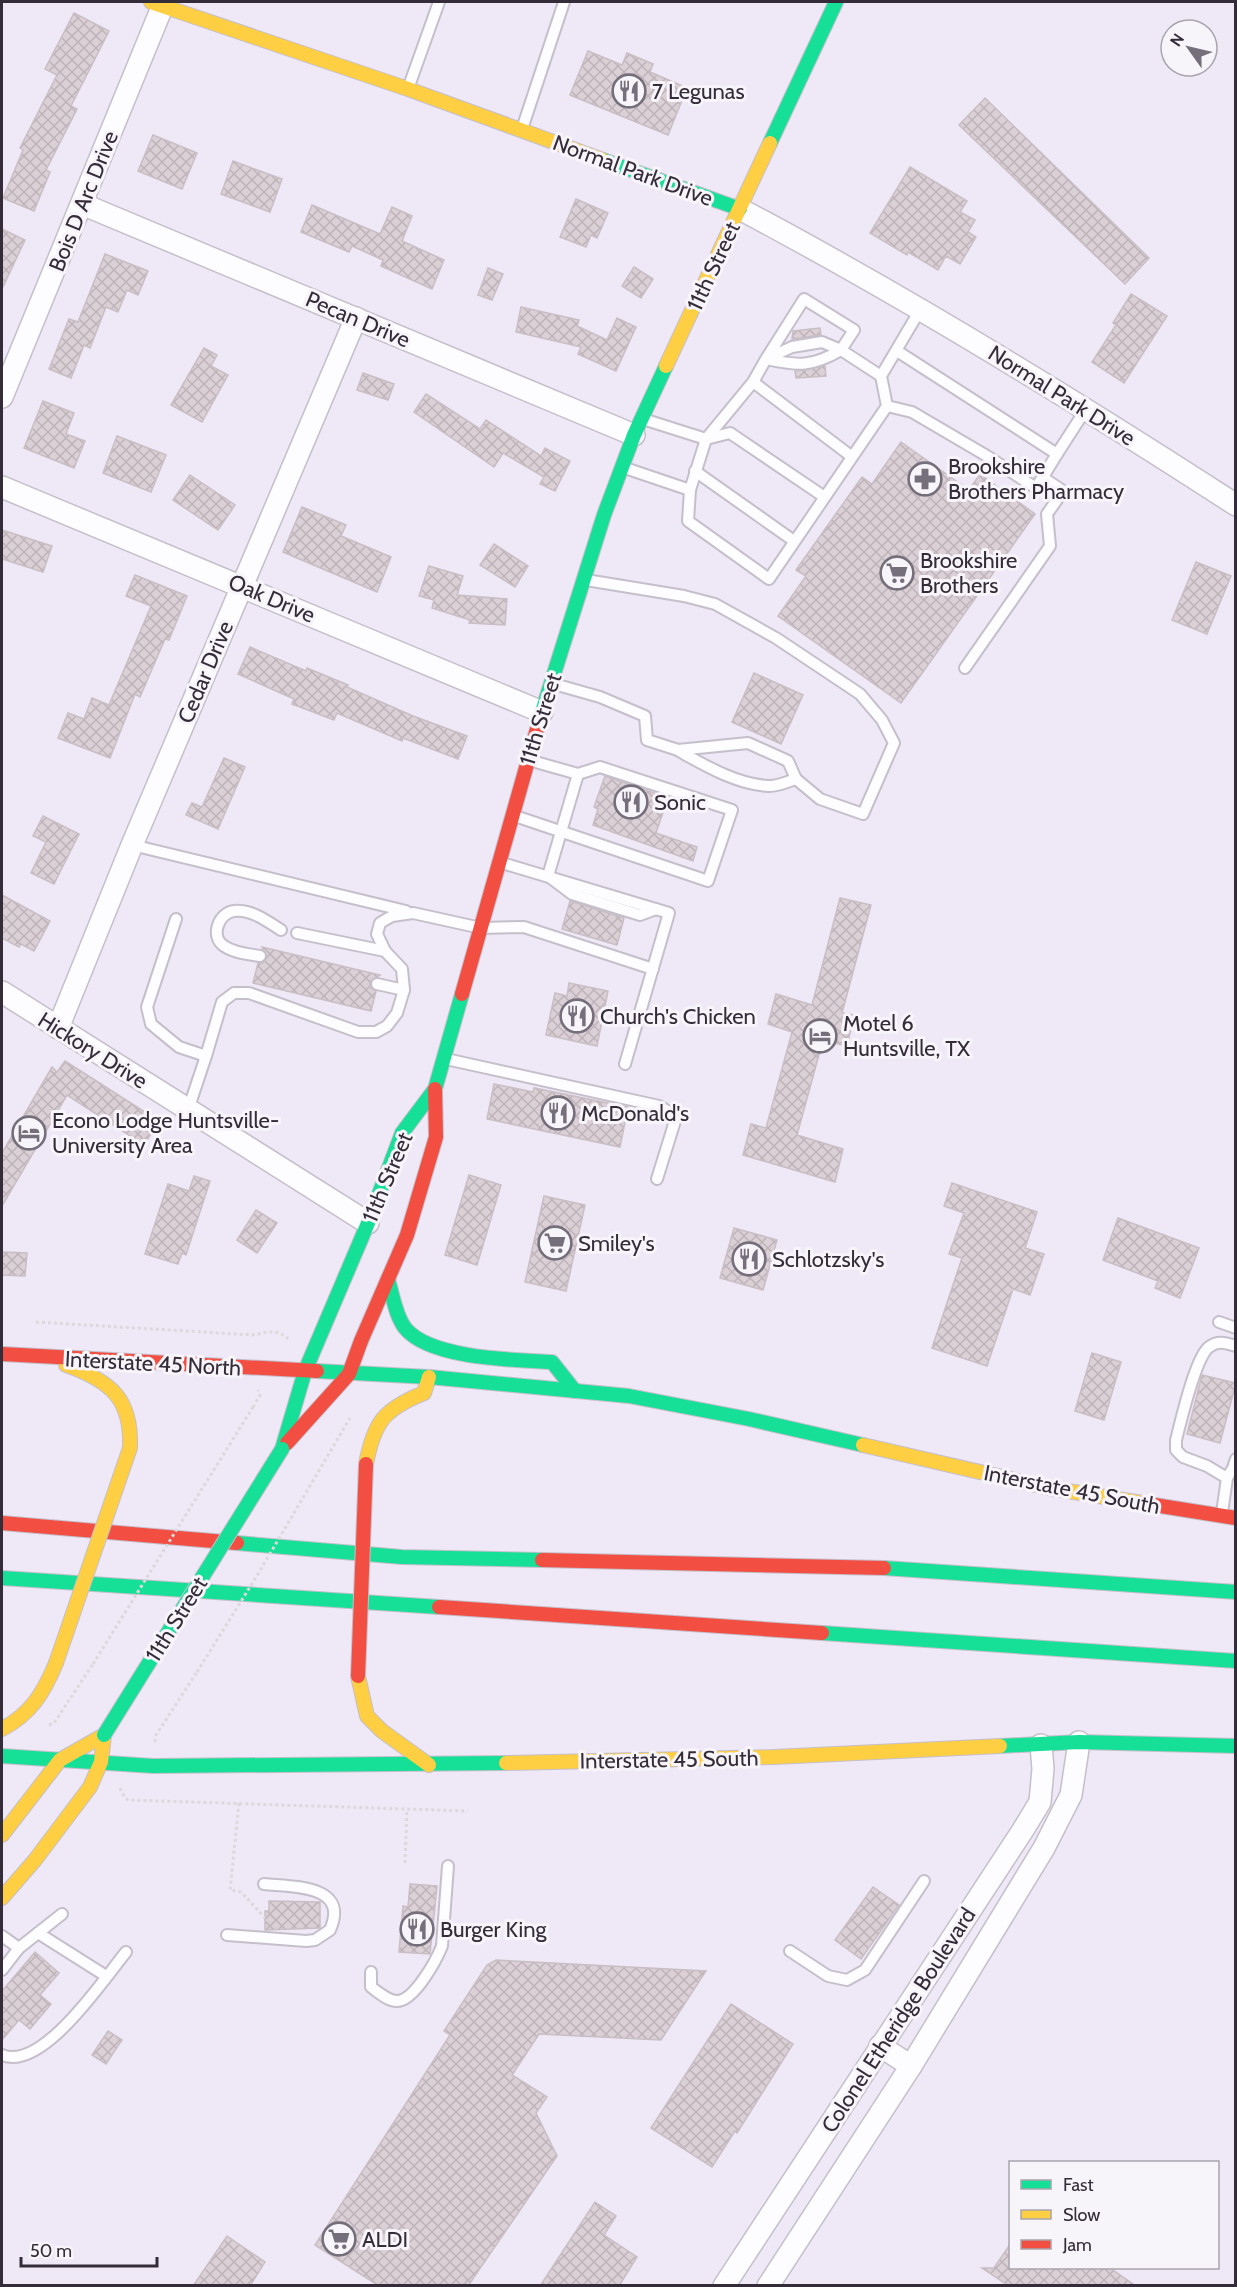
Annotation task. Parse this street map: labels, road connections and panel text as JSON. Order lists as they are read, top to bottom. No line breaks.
{"streets":{"main road":["Normal Park Drive","11th Street","Interstate 45 North","Interstate 45 South"],"street":["Bois D Arc Drive","Pecan Drive","Oak Drive","Cedar Drive","Hickory Drive","Colonel Etheridge Boulevard"]},"crossings":[["Normal Park Drive","Bois D Arc Drive"],["Normal Park Drive","11th Street"],["Bois D Arc Drive","Pecan Drive"],["11th Street","Pecan Drive"],["11th Street","Oak Drive"],["11th Street","Hickory Drive"],["11th Street","Interstate 45 North"],["11th Street","Interstate 45 South"],["Pecan Drive","Cedar Drive"],["Oak Drive","Cedar Drive"],["Cedar Drive","Hickory Drive"],["Interstate 45 North","Interstate 45 South"],["Interstate 45 South","Colonel Etheridge Boulevard"]],"places":{"restaurant":["7 Legunas","Sonic","Church's Chicken","McDonald's","Schlotzsky's","Burger King"],"pharmacy":["Brookshire Brothers Pharmacy"],"supermarket":["Brookshire Brothers","Smiley's","ALDI"],"hotel":["Motel 6 Huntsville, TX","Econo Lodge Huntsville- University Area"]},"legend":["Fast","Slow","Jam"],"scale_bar":"50 m","north":"top left"}
